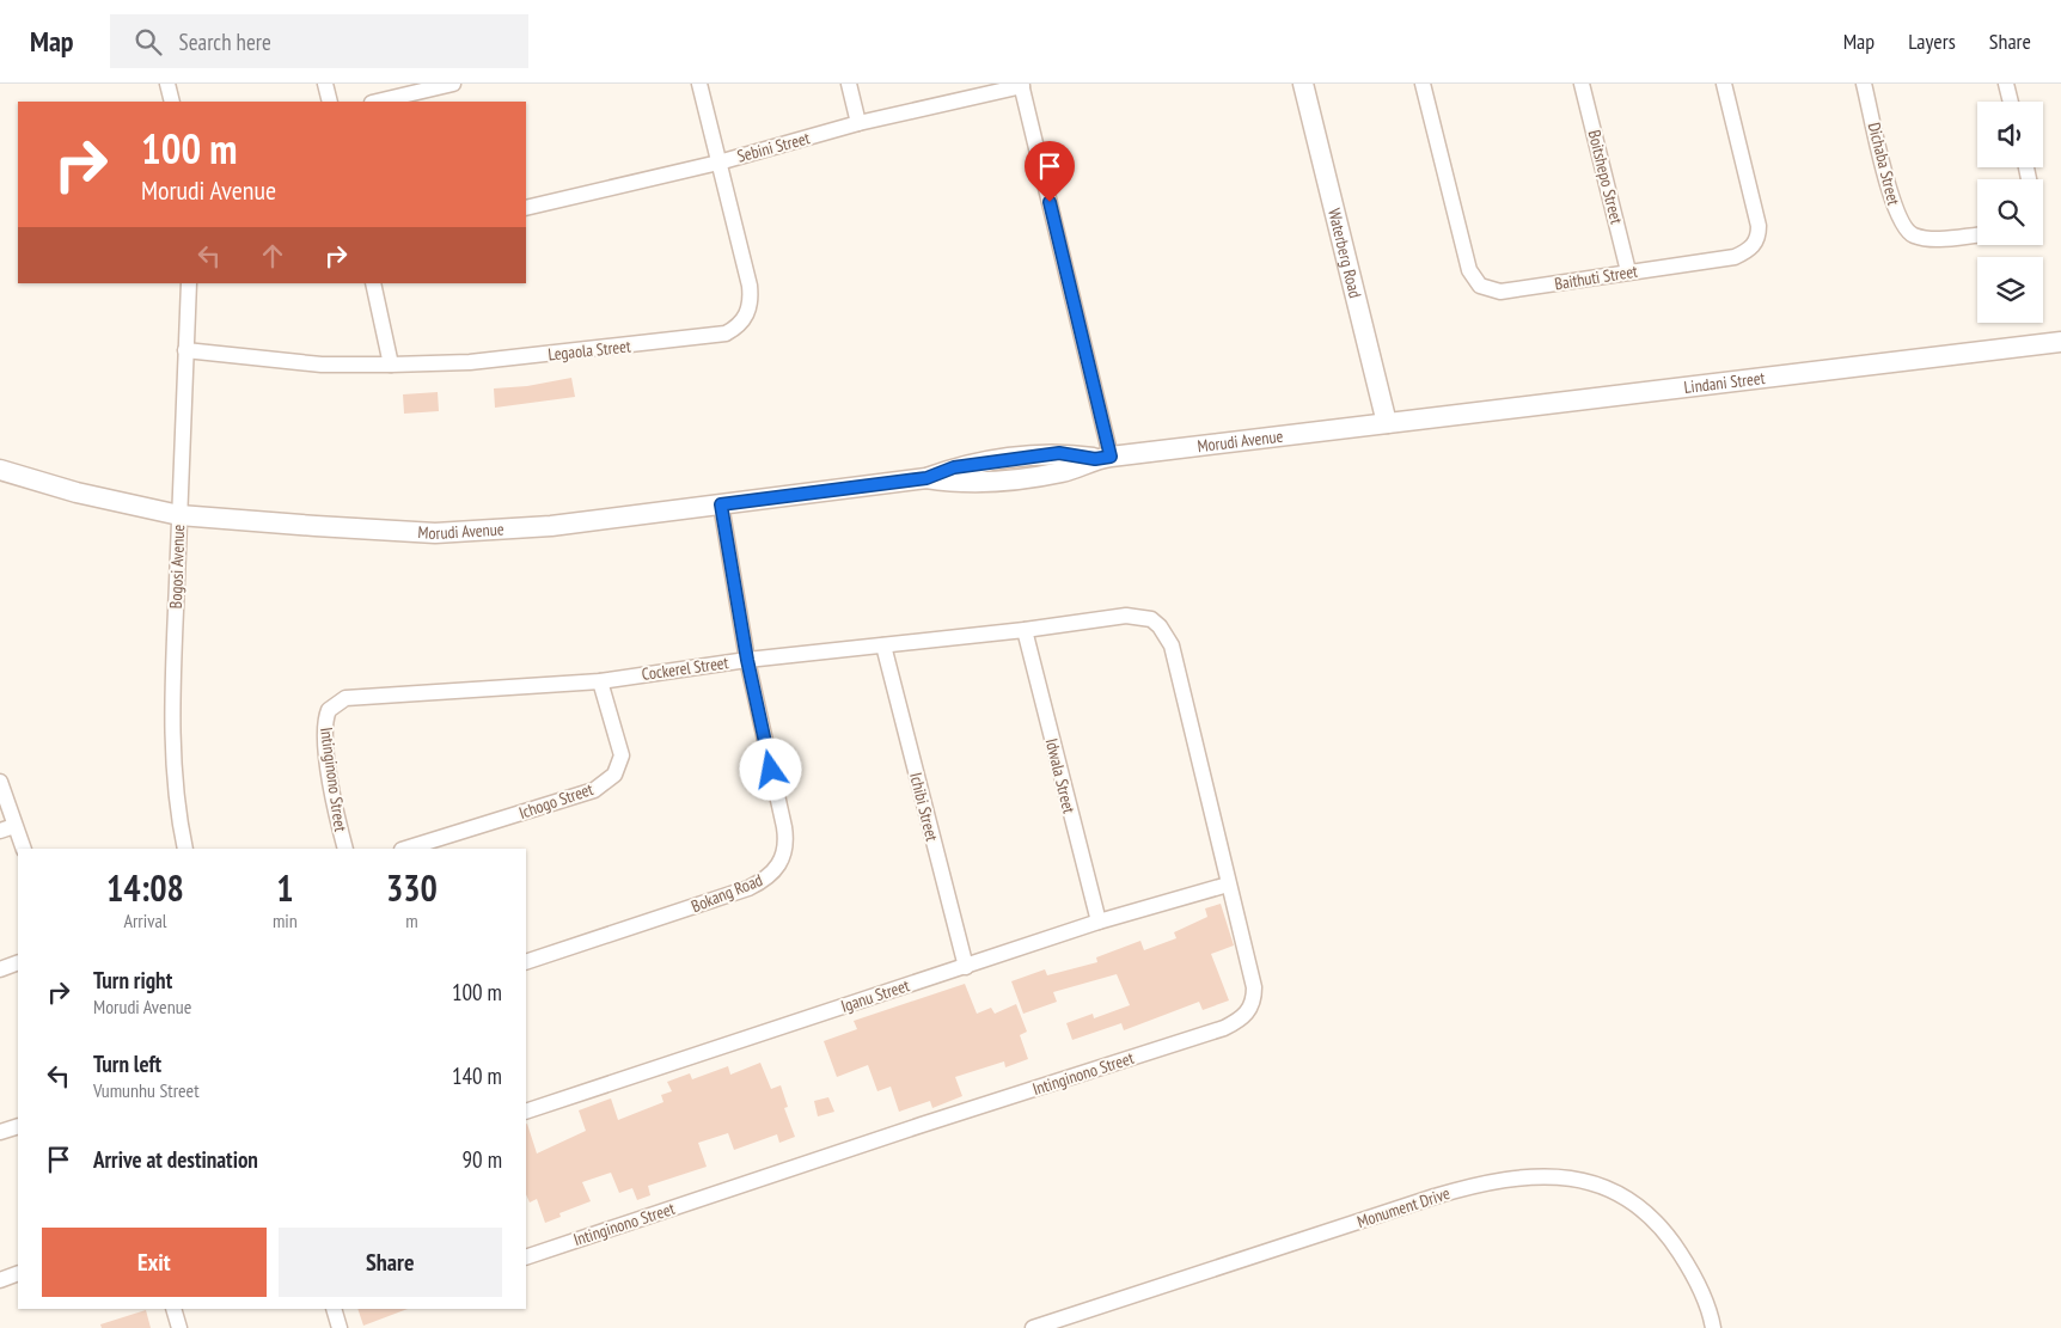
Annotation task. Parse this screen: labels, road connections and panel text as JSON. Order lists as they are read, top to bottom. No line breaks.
{"streets":{"street":["Sebini Street","Dichaba Street","Boitshepo Street","Waterberg Road","Baithuti Street","Legaola Street","Lindani Street","Morudi Avenue","Bogosi Avenue","Cockerel Street","Idwala Street","Intinginono Street","Ichogo Street","Ichibi Street","Bokang Road","Iganu Street","Monument Drive"]},"crossings":[["Sebini Street","Legaola Street"],["Boitshepo Street","Baithuti Street"],["Waterberg Road","Lindani Street"],["Waterberg Road","Morudi Avenue"],["Legaola Street","Bogosi Avenue"],["Lindani Street","Morudi Avenue"],["Morudi Avenue","Bogosi Avenue"],["Morudi Avenue","Bokang Road"],["Cockerel Street","Idwala Street"],["Cockerel Street","Intinginono Street"],["Cockerel Street","Ichogo Street"],["Cockerel Street","Ichibi Street"],["Cockerel Street","Bokang Road"],["Idwala Street","Iganu Street"],["Intinginono Street","Iganu Street"],["Ichibi Street","Iganu Street"]],"page":{"header":"Map","search":"Search here","nav":["Map","Layers","Share"],"turn":["100 m","Morudi Avenue"],"eta":["14:08","Arrival","1","min","330","m"],"list":[{"name":"Turn right","note":"Morudi Avenue","value":"100 m"},{"name":"Turn left","note":"Vumunhu Street","value":"140 m"},{"name":"Arrive at destination","value":"90 m"}],"buttons":["Exit","Share"]}}
